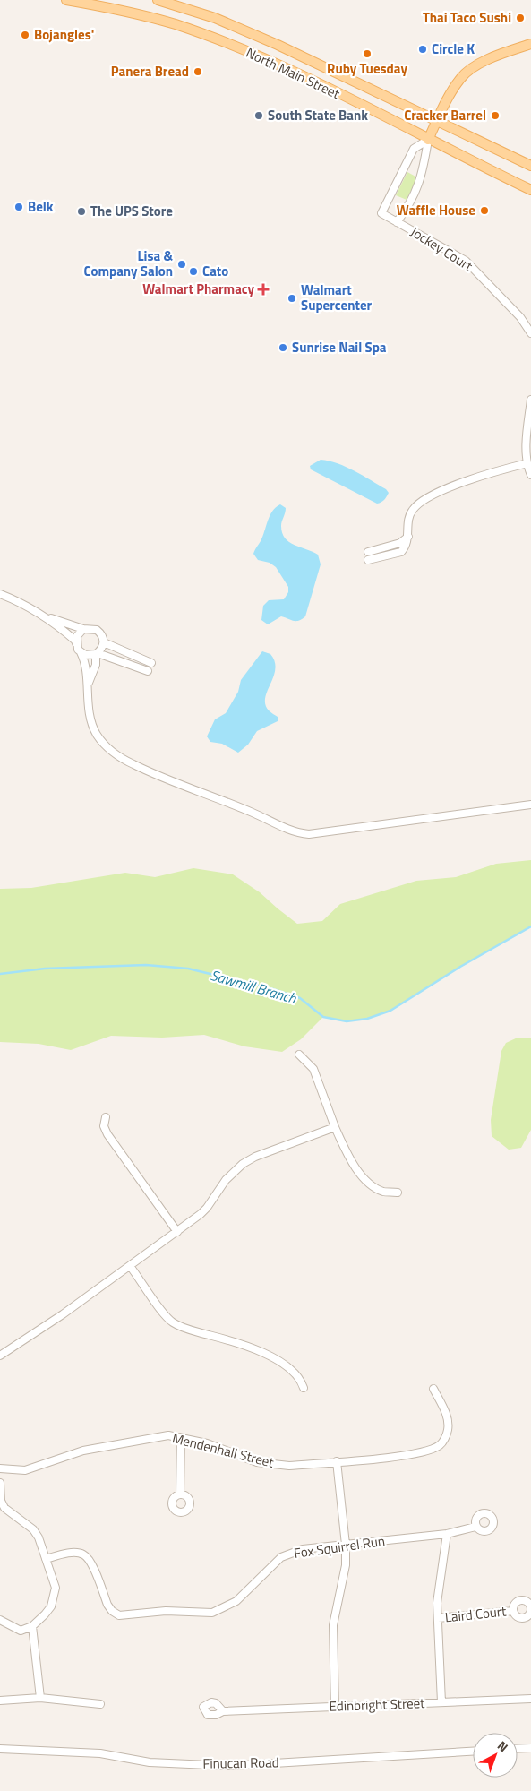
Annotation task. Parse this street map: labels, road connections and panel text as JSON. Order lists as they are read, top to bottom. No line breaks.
{"streets":{"main road":["North Main Street"],"street":["Jockey Court","Mendenhall Street","Fox Squirrel Run","Laird Court","Edinbright Street","Finucan Road"]},"crossings":[["North Main Street","Jockey Court"]],"water":["Sawmill Branch"],"places":{"other":["Thai Taco Sushi","Bojangles'","Circle K","Ruby Tuesday","Panera Bread","South State Bank","Cracker Barrel","Belk","Waffle House","The UPS Store","Lisa & Company Salon","Cato","Walmart Supercenter","Sunrise Nail Spa"],"health":["Walmart Pharmacy"]},"north":"top right"}
